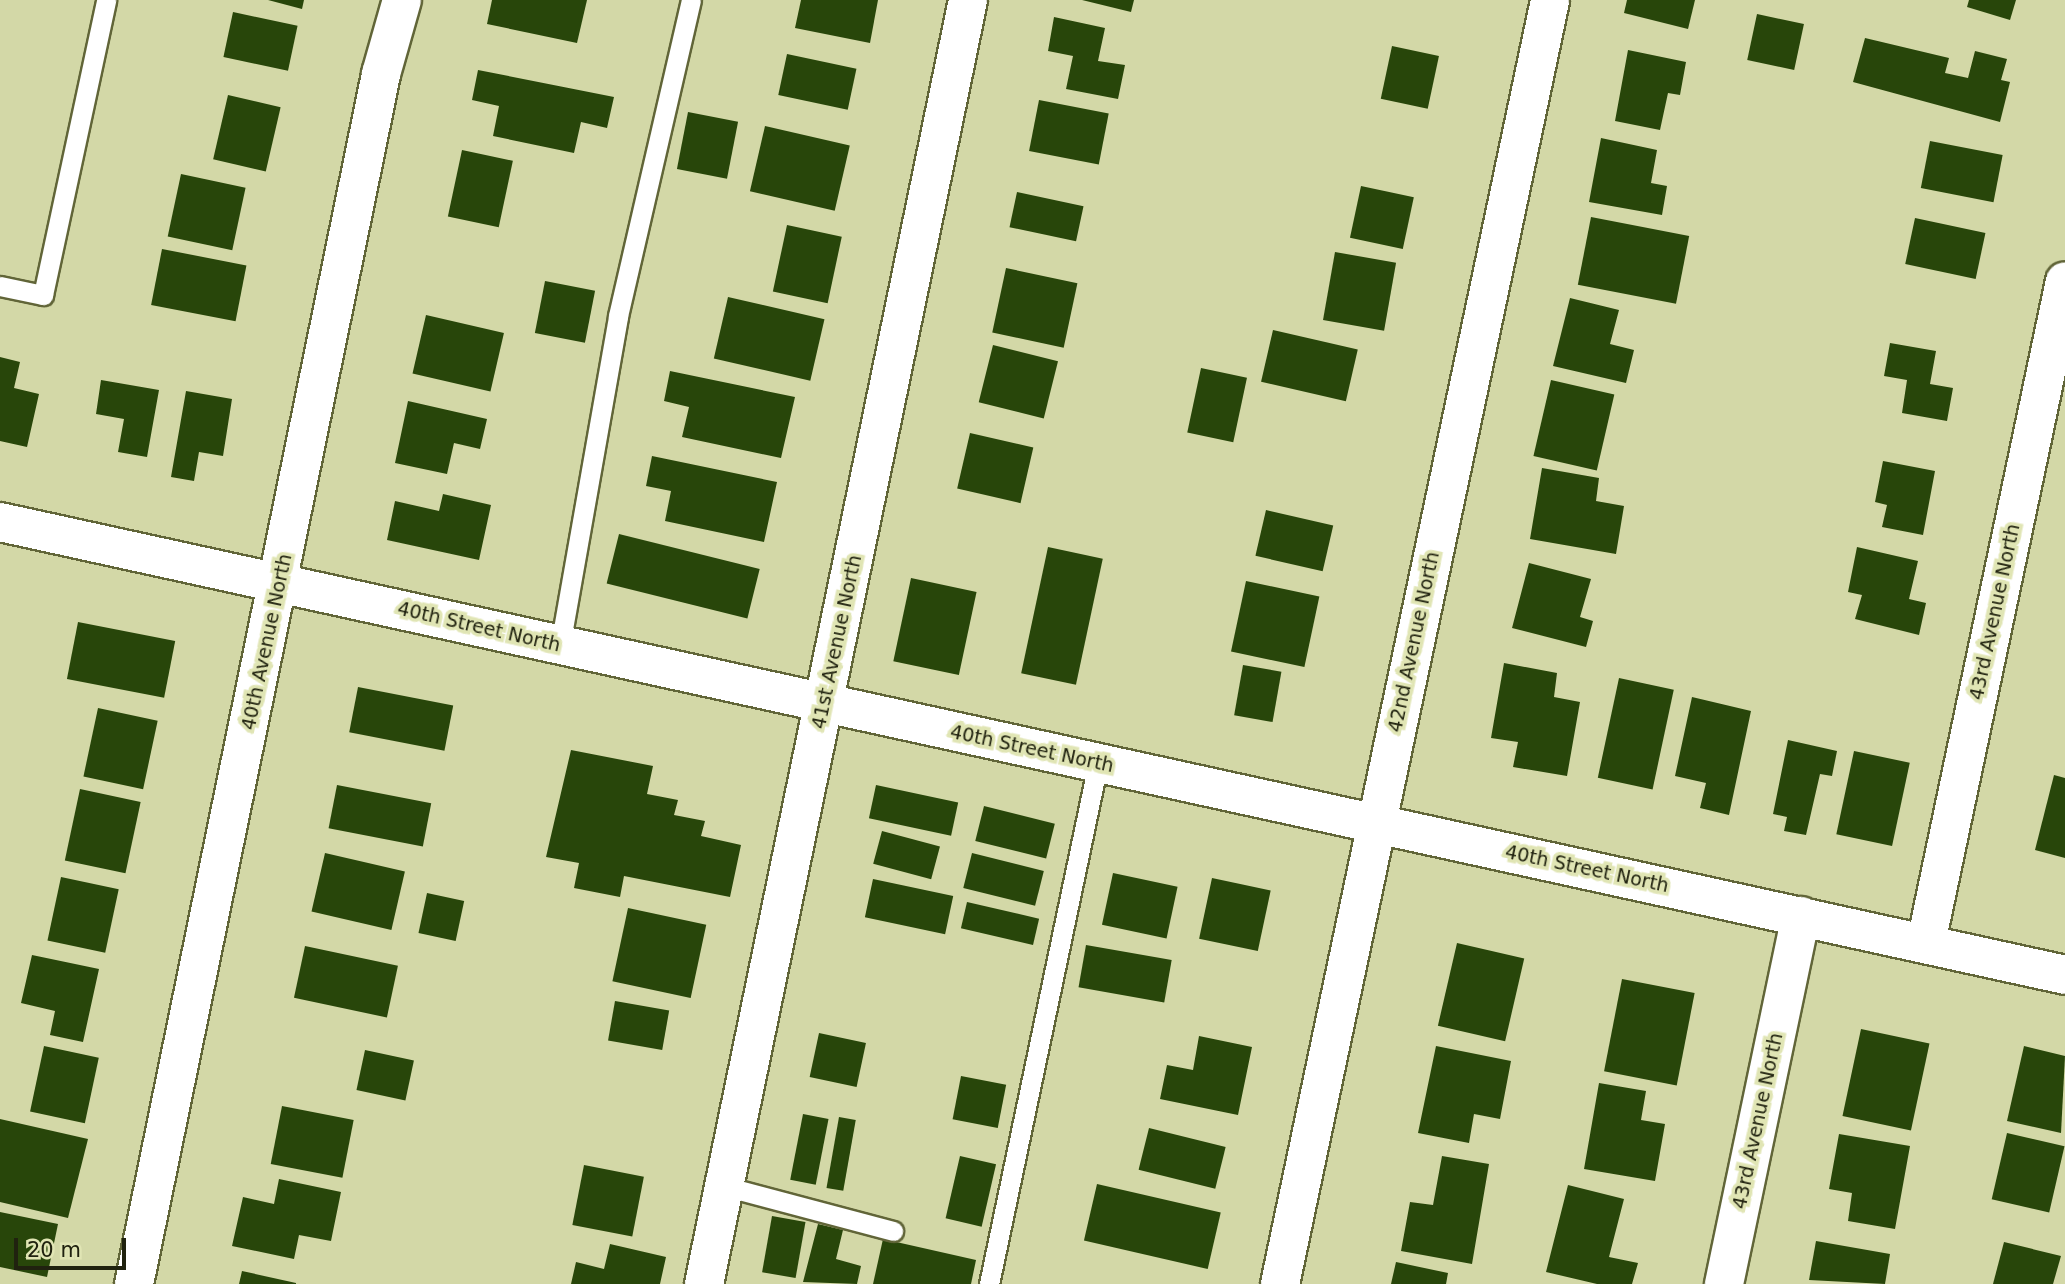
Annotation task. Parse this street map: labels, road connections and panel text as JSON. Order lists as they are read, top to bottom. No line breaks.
{"streets":{"street":["43rd Avenue North","40th Street North","40th Avenue North","41st Avenue North","42nd Avenue North"]},"crossings":[["43rd Avenue North","40th Street North"],["40th Street North","40th Avenue North"],["40th Street North","41st Avenue North"],["40th Street North","42nd Avenue North"]],"scale_bar":"20 m"}
